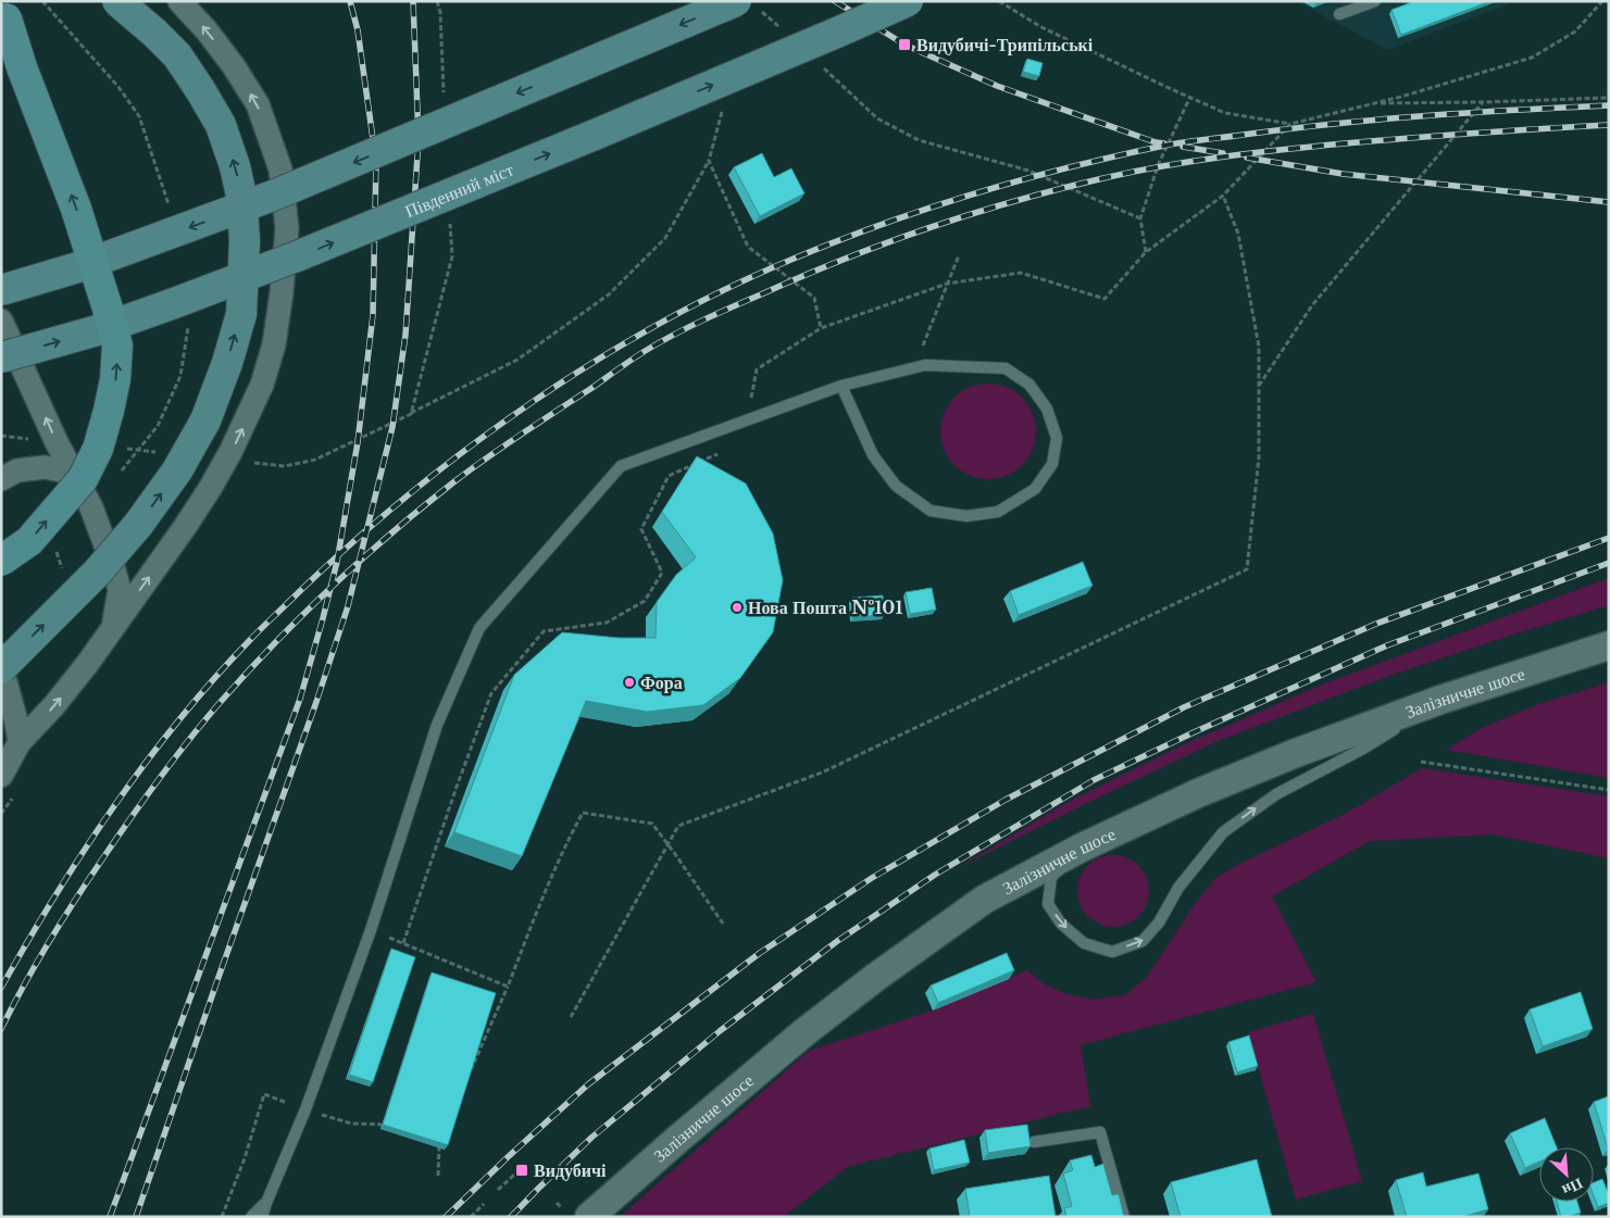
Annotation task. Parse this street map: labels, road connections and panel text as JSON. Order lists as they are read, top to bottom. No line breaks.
{"streets":{"main road":["Південний міст"],"street":["Залізничне шосе"]},"places":{"transit":["Видубичі-Трипільські","Видубичі"],"other":["Нова Пошта №101","Фора"]},"north":"bottom right"}
